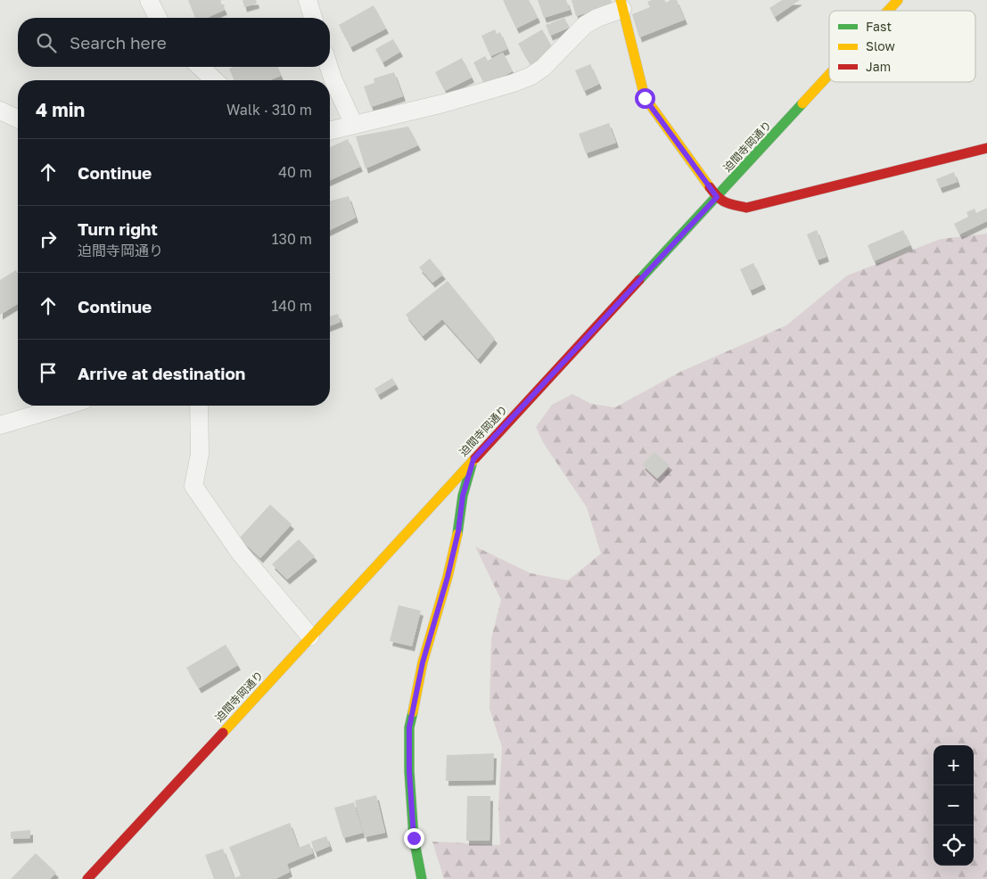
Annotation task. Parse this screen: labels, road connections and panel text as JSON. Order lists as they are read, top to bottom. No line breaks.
{"streets":{"street":["迫間寺岡通り"]},"legend":["Fast","Slow","Jam"],"page":{"search":"Search here","heading":["4 min","Walk · 310 m"],"list":[["Continue","40 m"],["Turn right","迫間寺岡通り","130 m"],["Continue","140 m"],"Arrive at destination"],"map_buttons":["+","−"]}}
